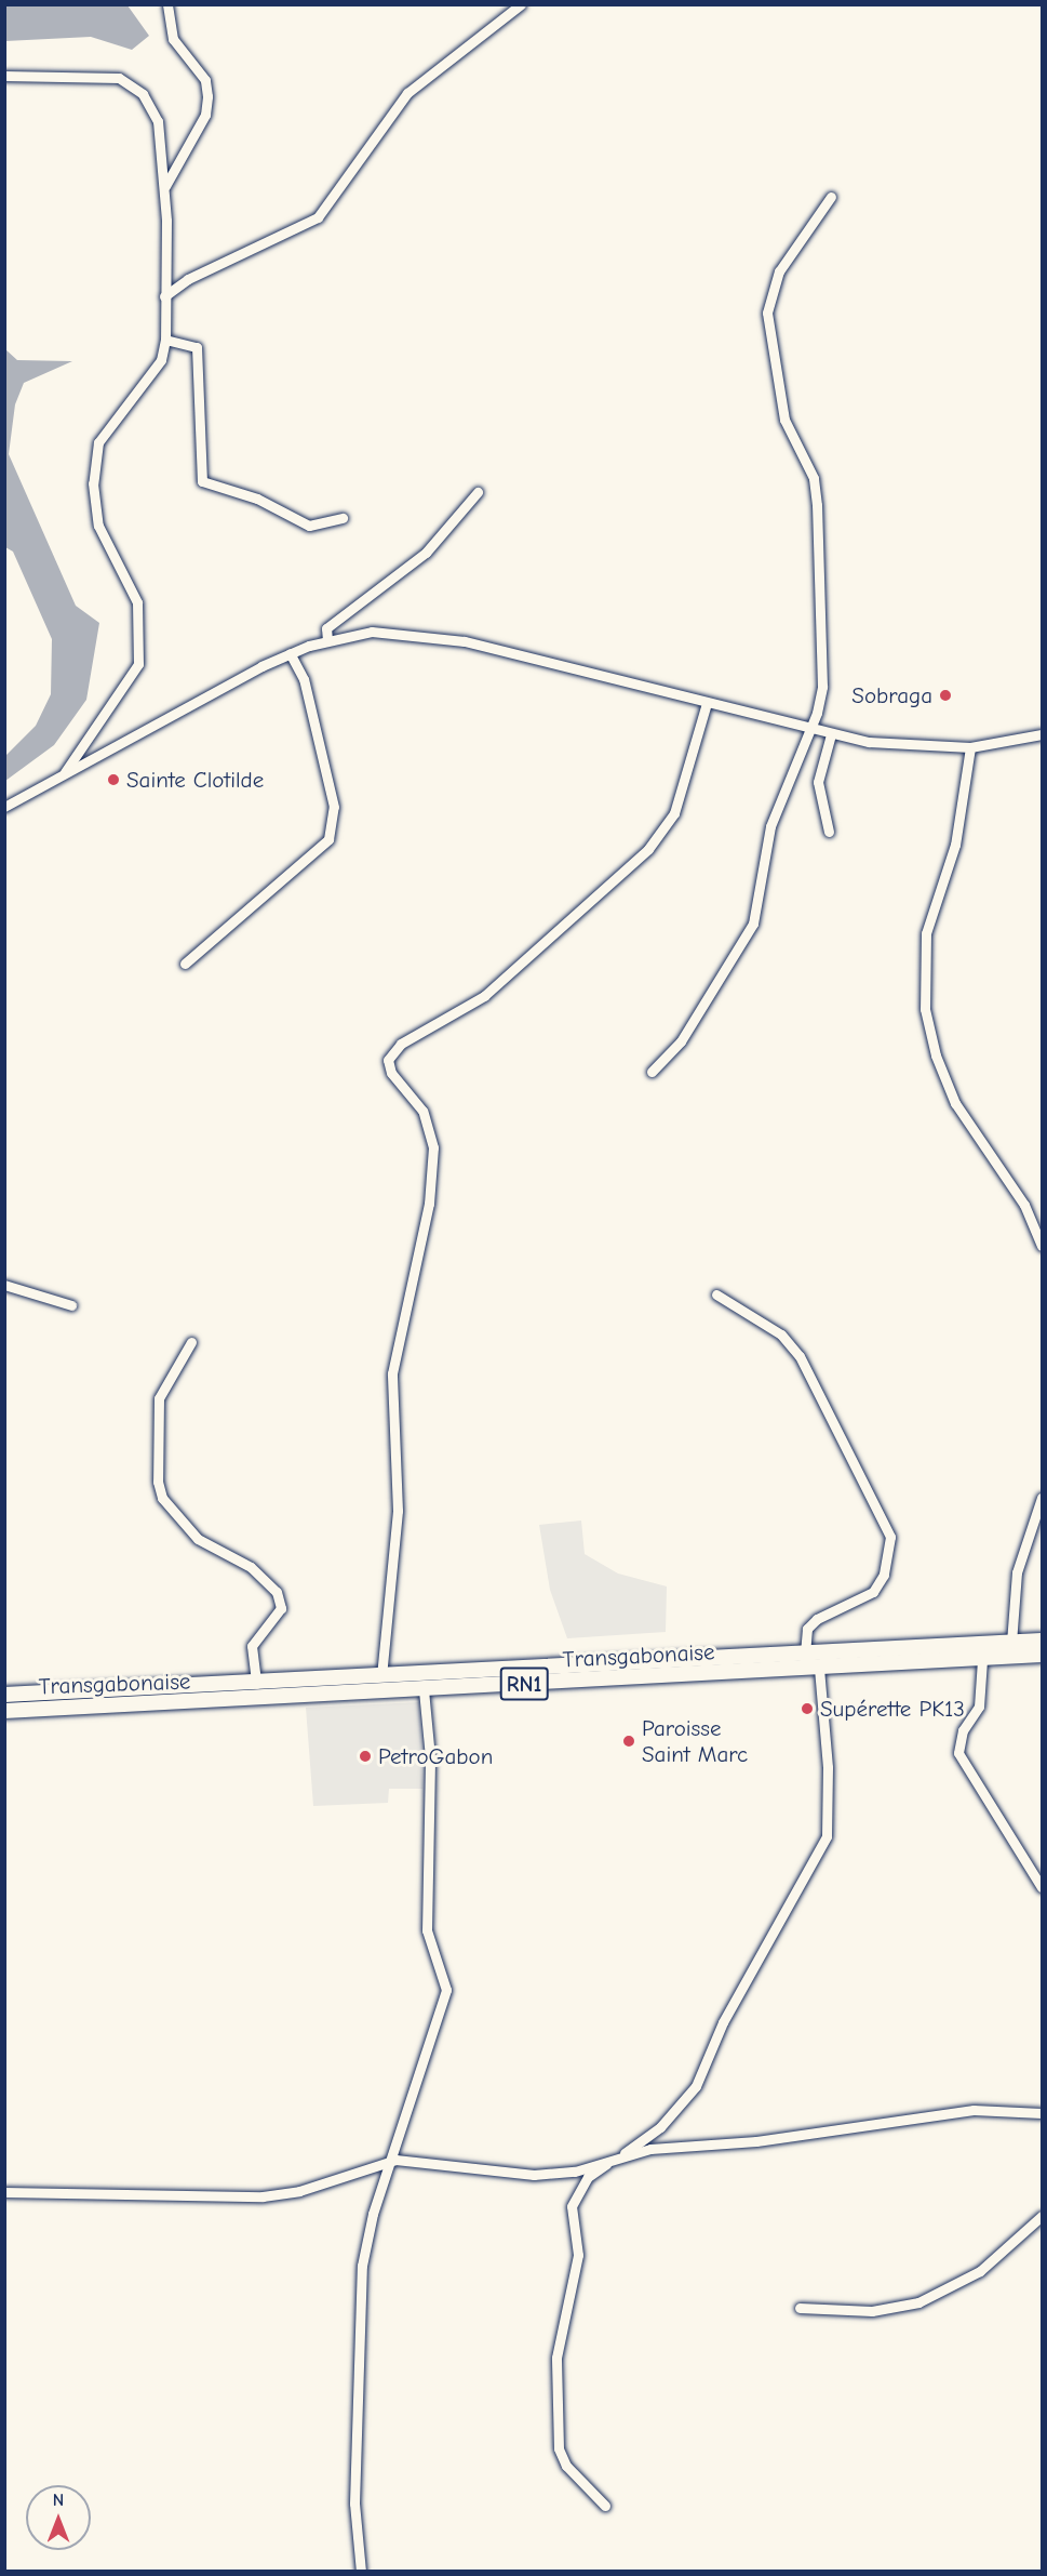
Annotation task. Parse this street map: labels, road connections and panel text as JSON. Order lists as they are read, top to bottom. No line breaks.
{"streets":{"highway":["Transgabonaise","RN1"]},"places":["Sobraga","Sainte Clotilde","Supérette PK13","Paroisse Saint Marc","PetroGabon"],"north":"top"}
